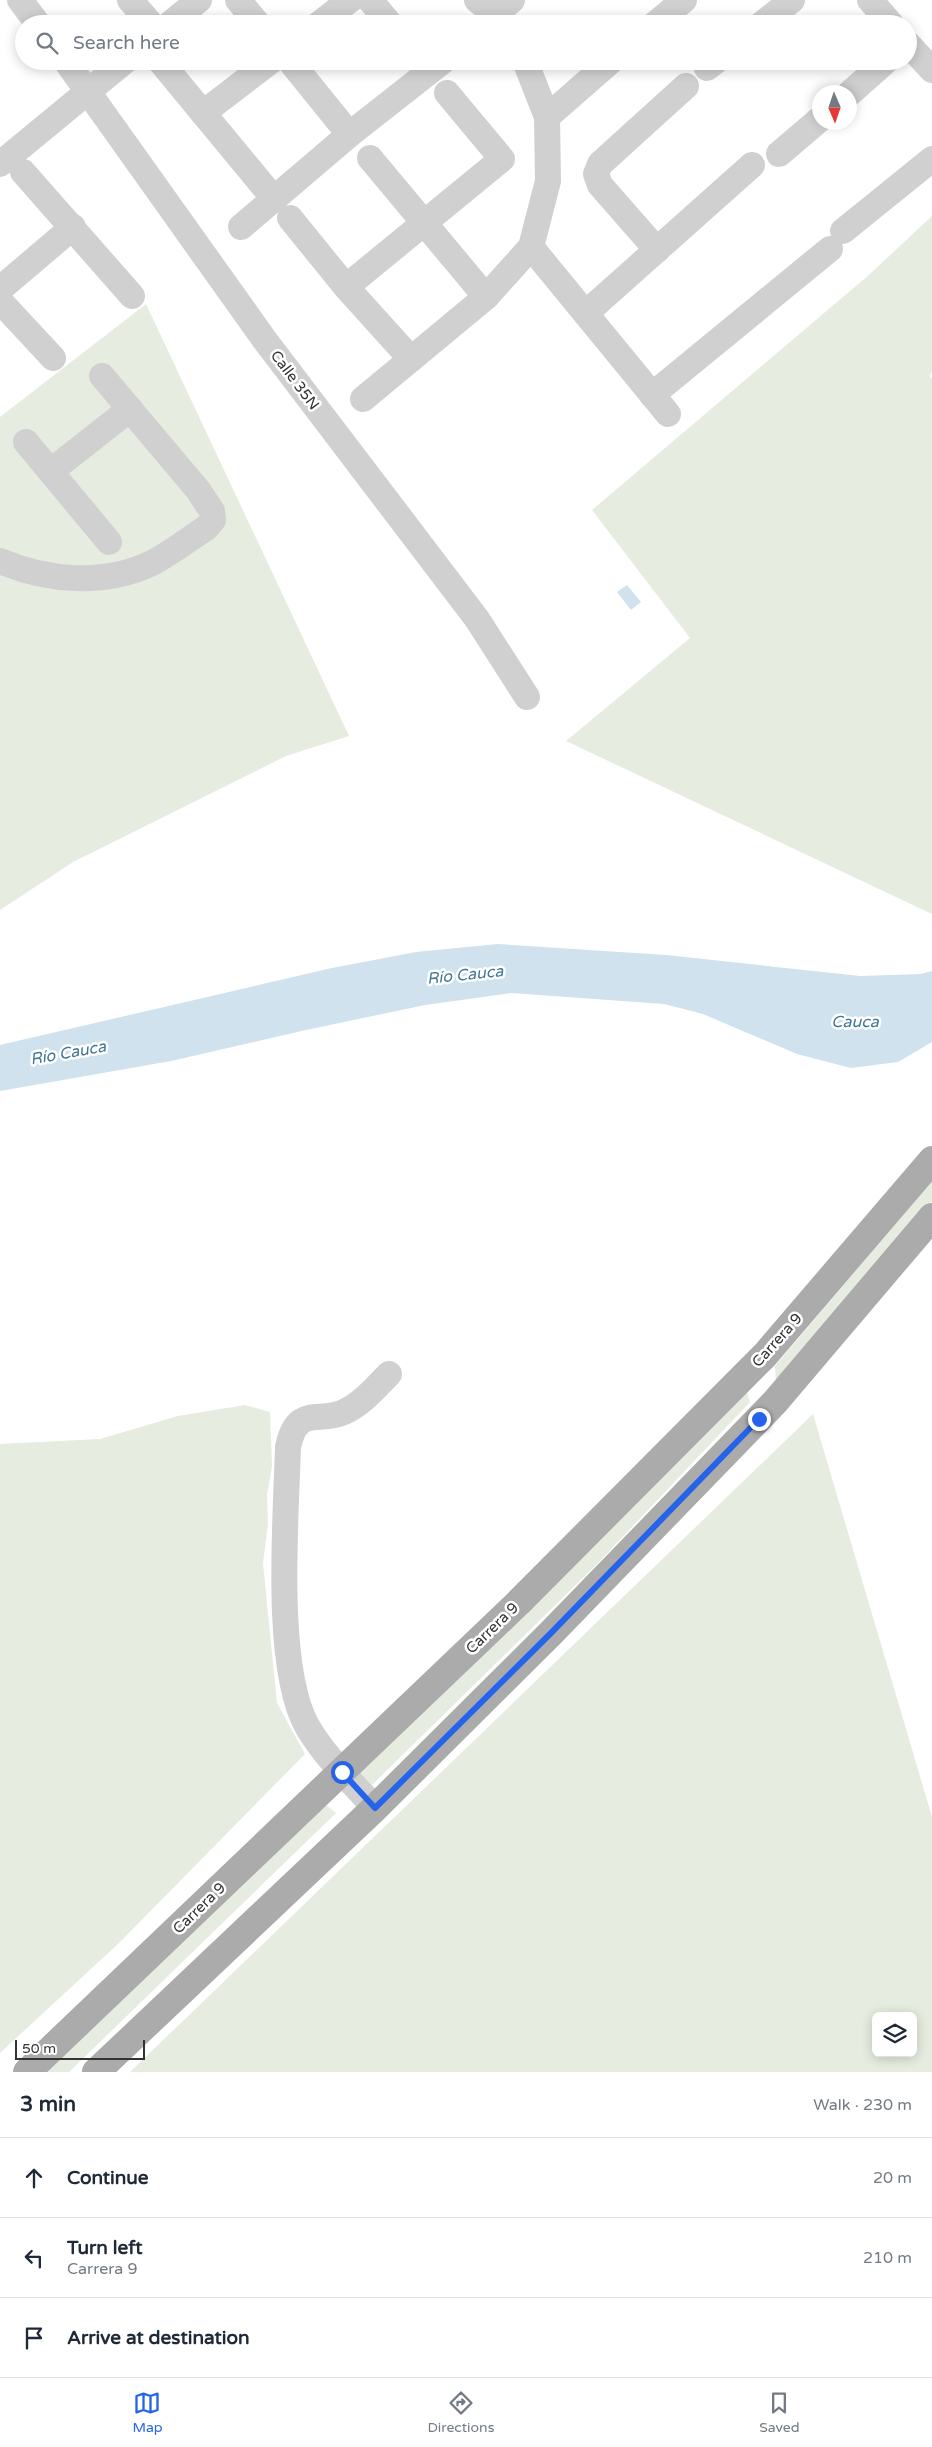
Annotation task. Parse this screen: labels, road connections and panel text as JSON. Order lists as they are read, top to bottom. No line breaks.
{"streets":{"main road":["Carrera 9"],"street":["Calle 35N"]},"water":["Río Cauca","Cauca"],"scale_bar":"50 m","north":"bottom","page":{"search":"Search here","scale":"50 m","heading":["3 min","Walk · 230 m"],"list":[["Continue","20 m"],["Turn left","Carrera 9","210 m"],"Arrive at destination"],"nav":["Map","Directions","Saved"]}}
